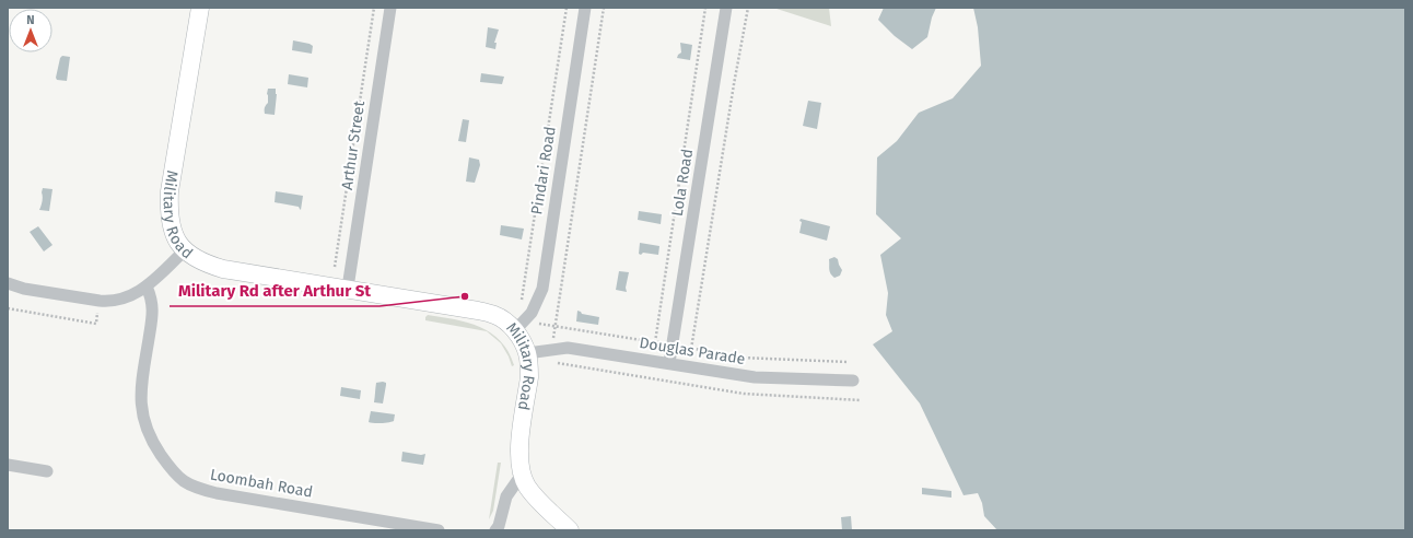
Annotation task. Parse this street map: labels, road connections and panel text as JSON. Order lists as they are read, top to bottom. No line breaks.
{"streets":{"street":["Arthur Street","Pindari Road","Lola Road","Military Road","Douglas Parade","Loombah Road"]},"crossings":[["Arthur Street","Military Road"],["Pindari Road","Military Road"],["Lola Road","Douglas Parade"],["Military Road","Douglas Parade"]],"places":["Military Rd after Arthur St"],"north":"top"}
